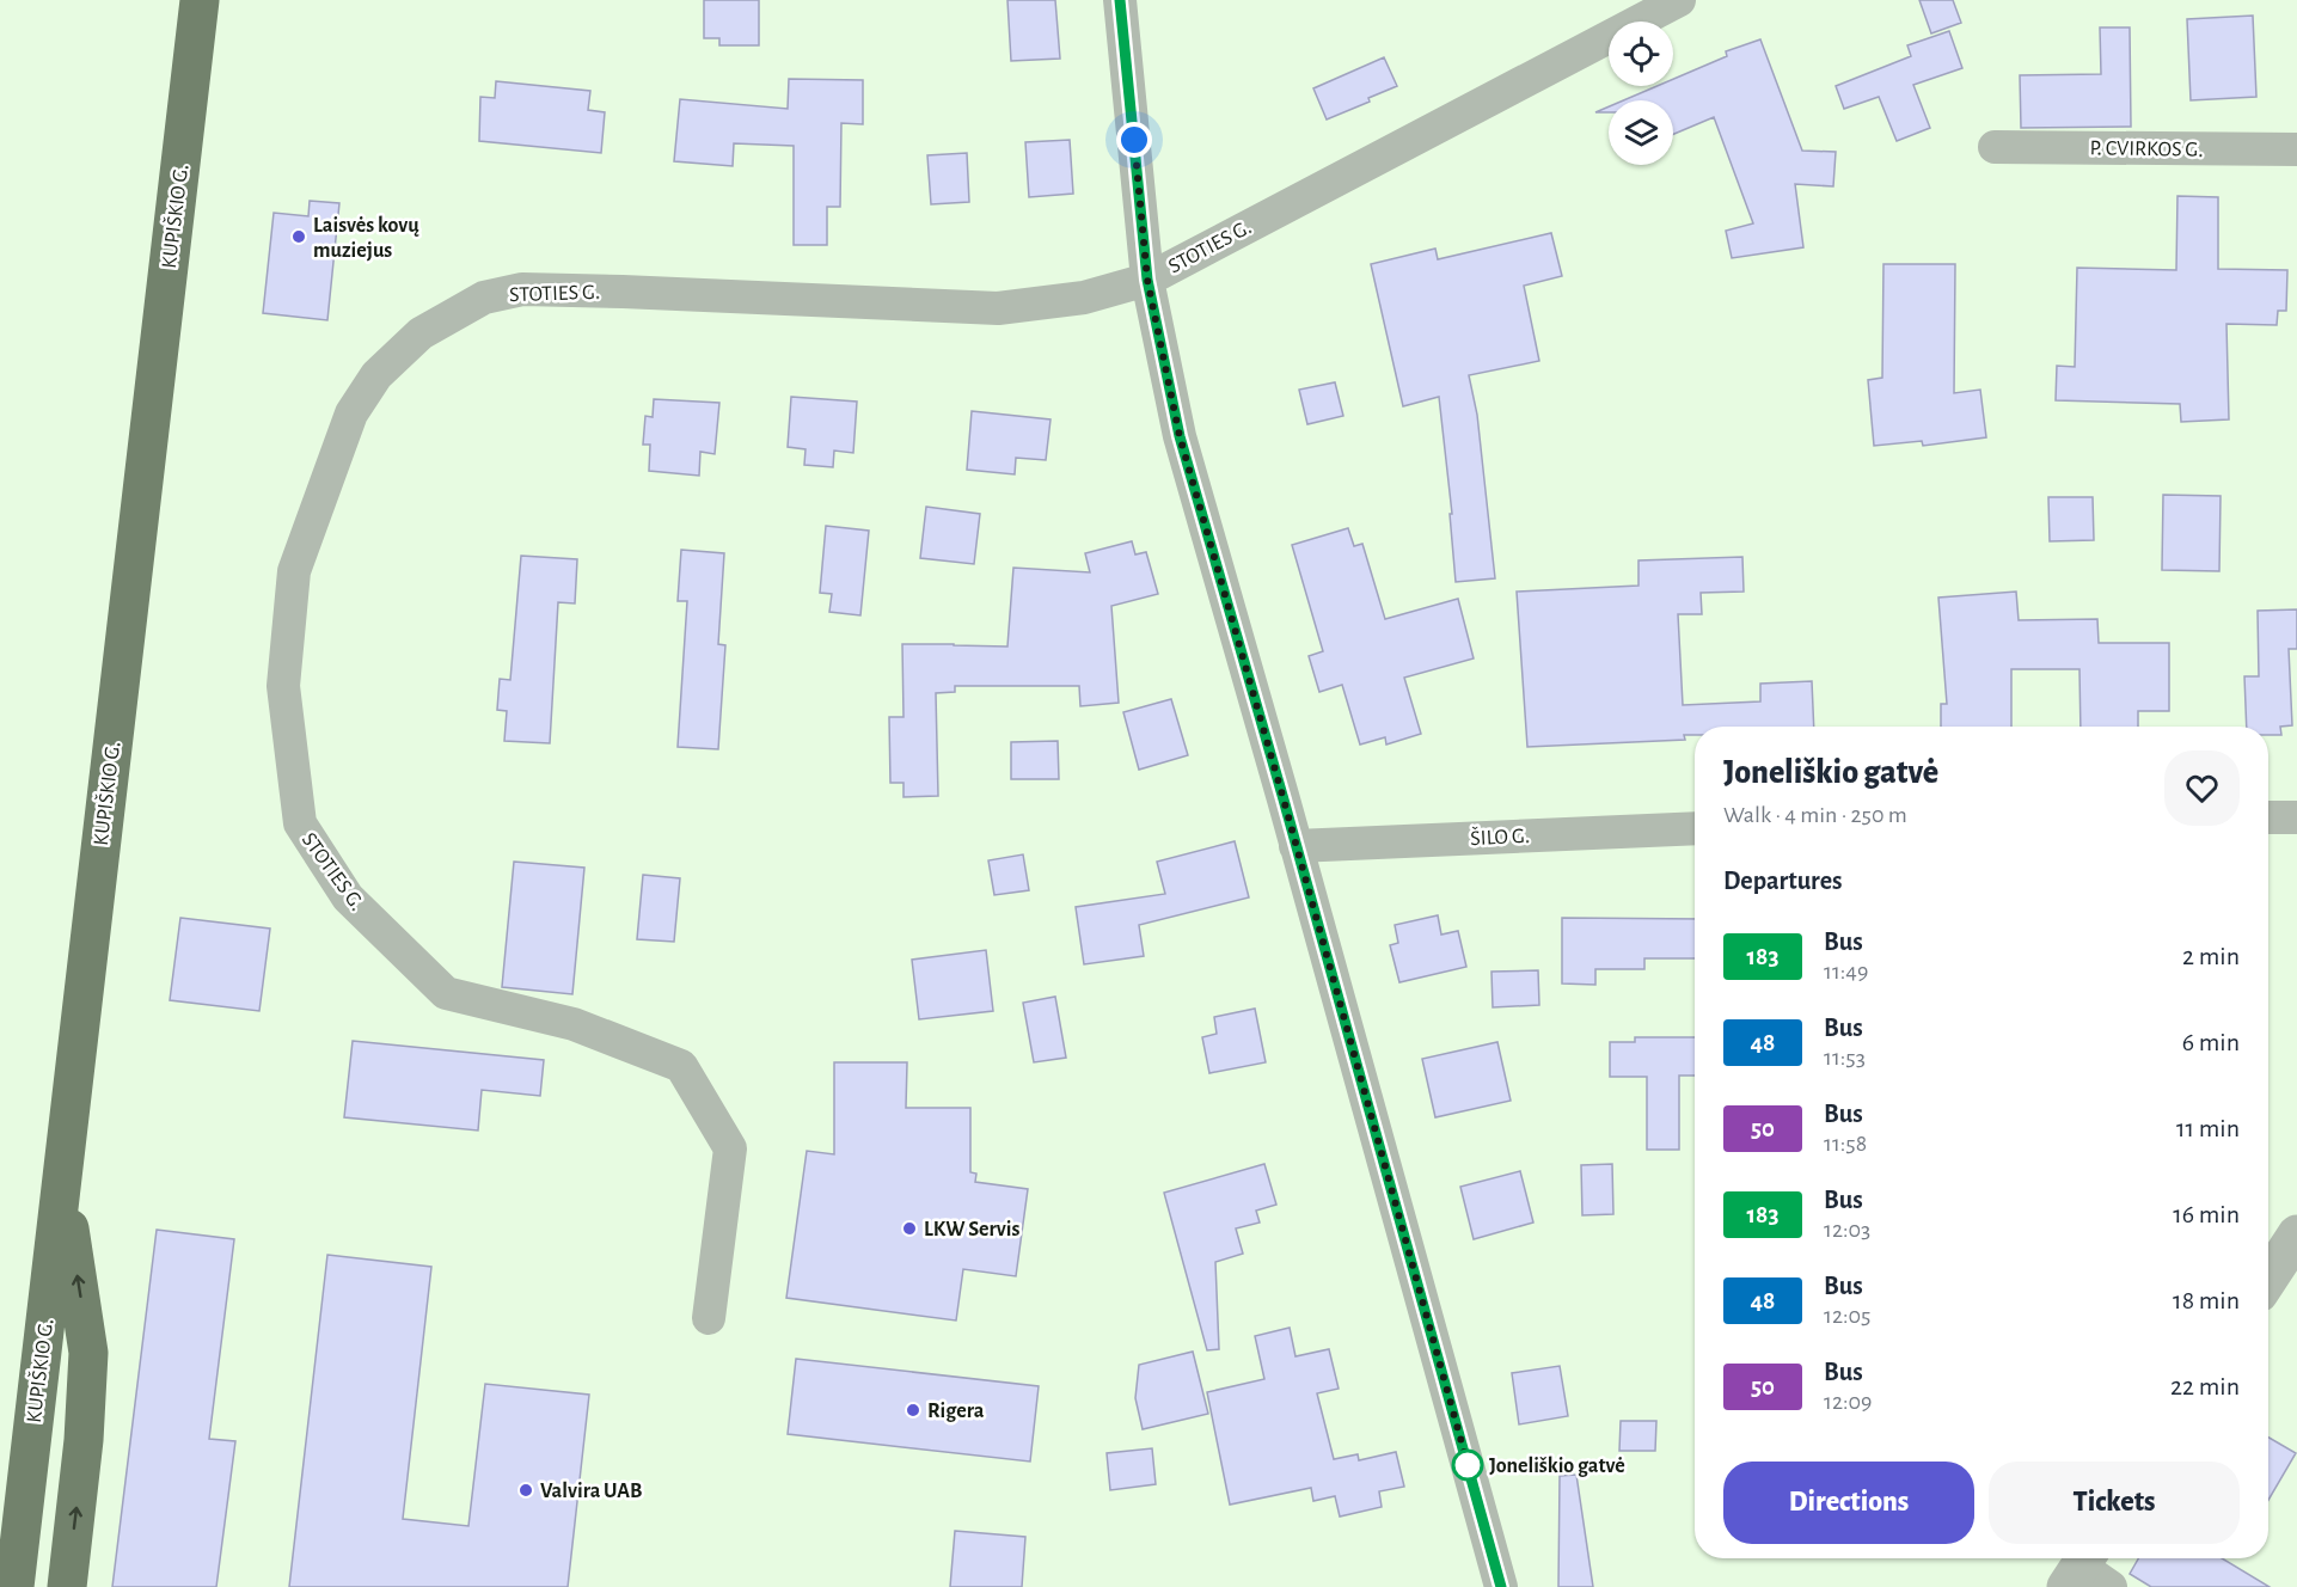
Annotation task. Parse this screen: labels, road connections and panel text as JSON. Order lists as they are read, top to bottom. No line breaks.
{"streets":{"highway":["KUPIŠKIO G."],"street":["P. CVIRKOS G.","STOTIES G.","ŠILO G."]},"places":["Laisvės kovų muziejus","LKW Servis","Rigera","Joneliškio gatvė","Valvira UAB"],"lines":["bus line 183"],"page":{"heading":[["Joneliškio gatvė","Walk · 4 min · 250 m"],"Departures"],"list":[{"mark":"183","name":"Bus","note":"11:49","value":"2 min"},{"mark":"48","name":"Bus","note":"11:53","value":"6 min"},{"mark":"50","name":"Bus","note":"11:58","value":"11 min"},{"mark":"183","name":"Bus","note":"12:03","value":"16 min"},{"mark":"48","name":"Bus","note":"12:05","value":"18 min"},{"mark":"50","name":"Bus","note":"12:09","value":"22 min"}],"buttons":["Directions","Tickets"]}}
